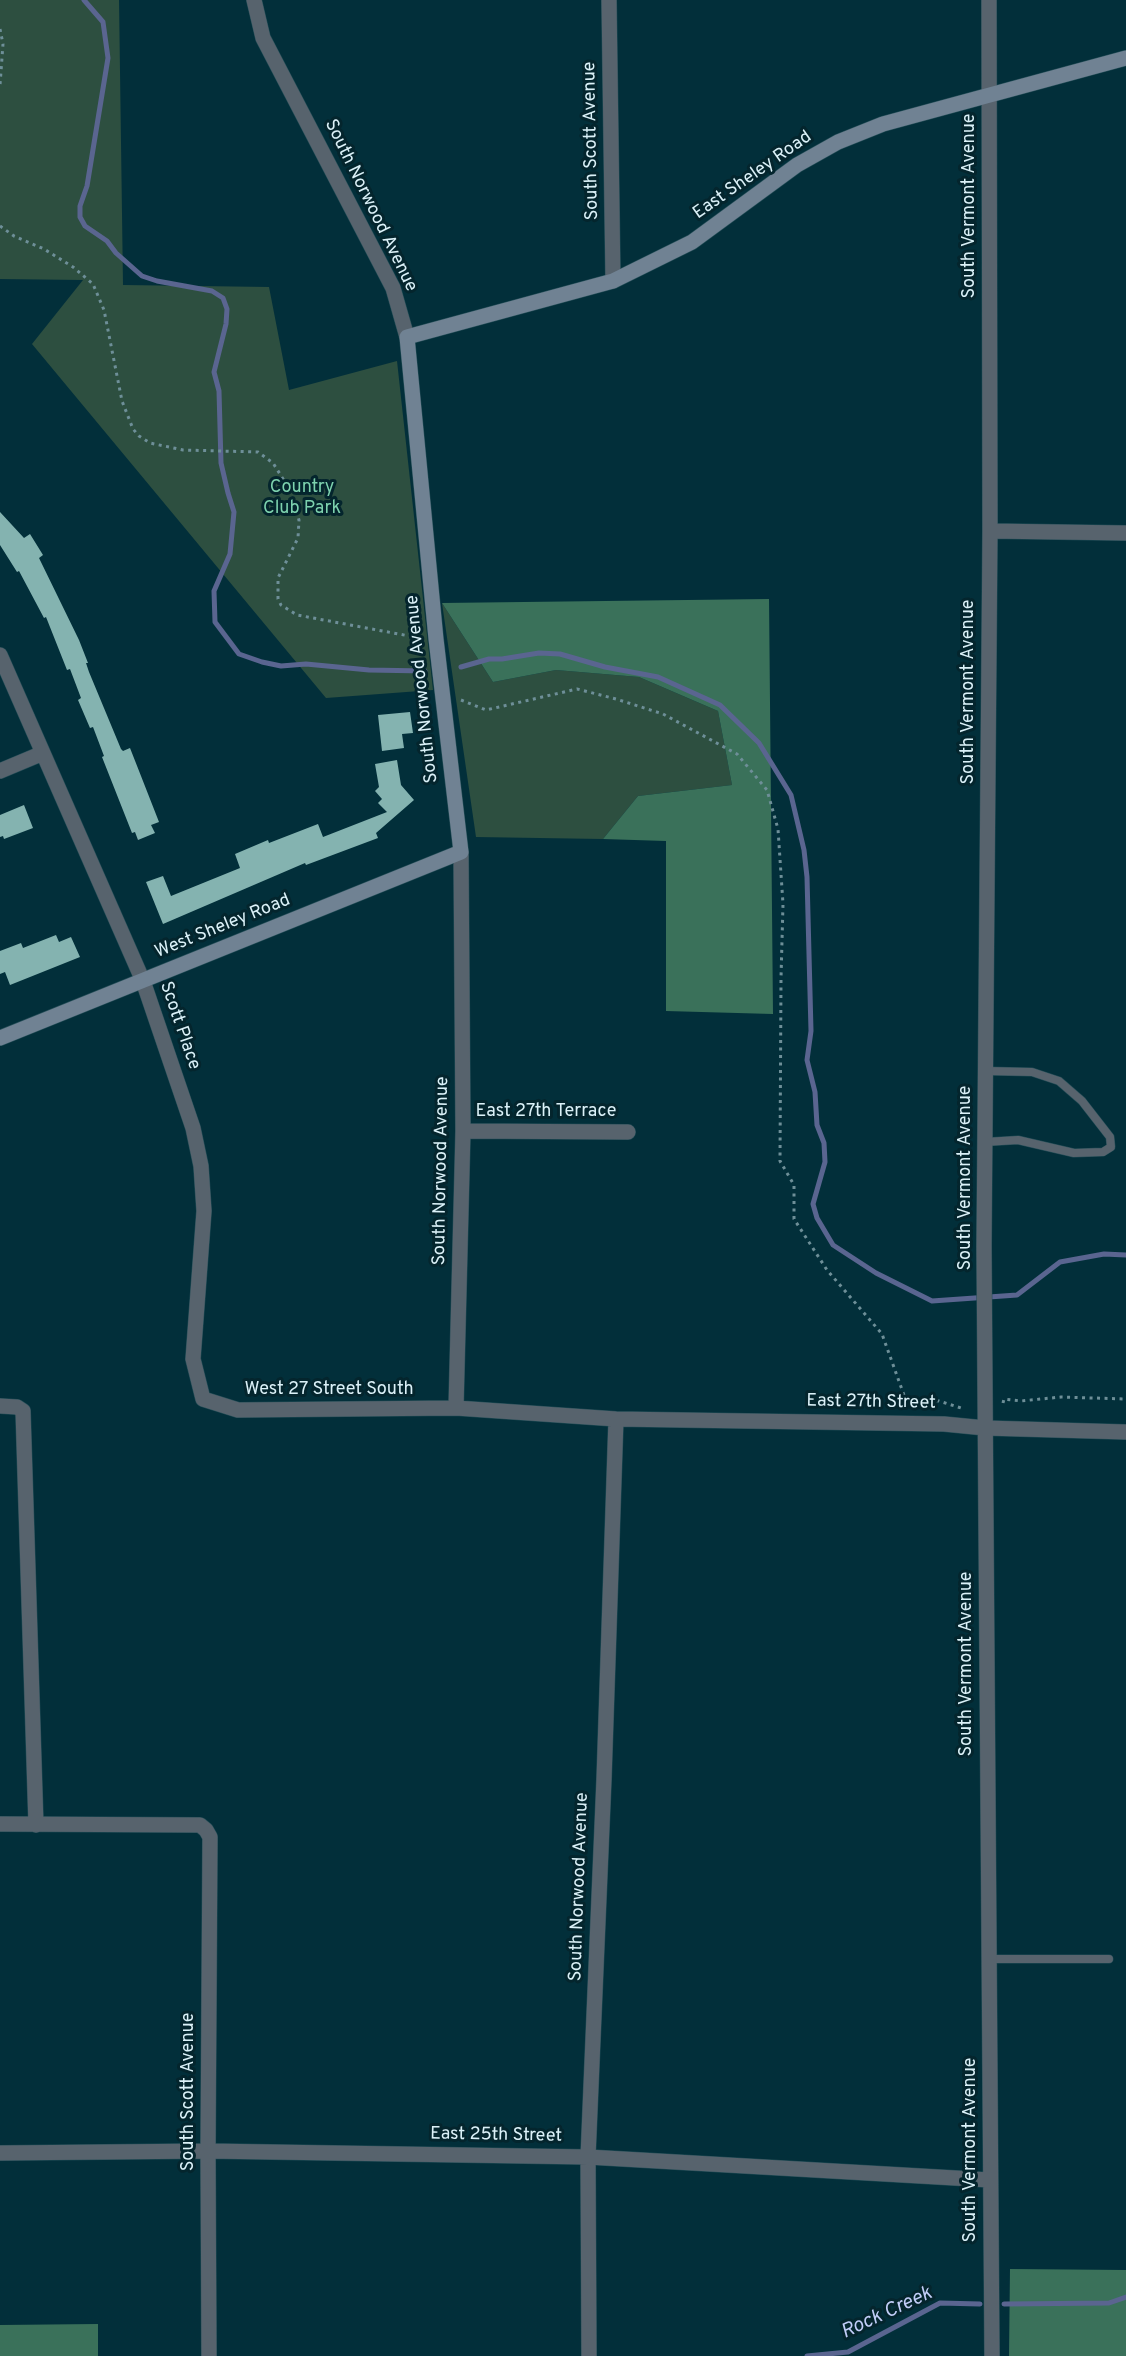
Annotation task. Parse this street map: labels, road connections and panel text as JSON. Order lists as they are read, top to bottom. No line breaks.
{"streets":{"street":["South Scott Avenue","East Sheley Road","South Norwood Avenue","South Vermont Avenue","West Sheley Road","Scott Place","East 27th Terrace","West 27 Street South","East 27th Street","East 25th Street"]},"crossings":[["South Scott Avenue","East Sheley Road"],["South Scott Avenue","East 25th Street"],["East Sheley Road","South Norwood Avenue"],["East Sheley Road","South Vermont Avenue"],["South Norwood Avenue","West Sheley Road"],["South Norwood Avenue","East 27th Terrace"],["South Norwood Avenue","West 27 Street South"],["South Norwood Avenue","East 27th Street"],["South Norwood Avenue","East 25th Street"],["South Vermont Avenue","East 27th Street"],["South Vermont Avenue","East 25th Street"],["West Sheley Road","Scott Place"],["Scott Place","West 27 Street South"],["West 27 Street South","East 27th Street"]],"water":["Rock Creek"],"parks":["Country Club Park"]}
